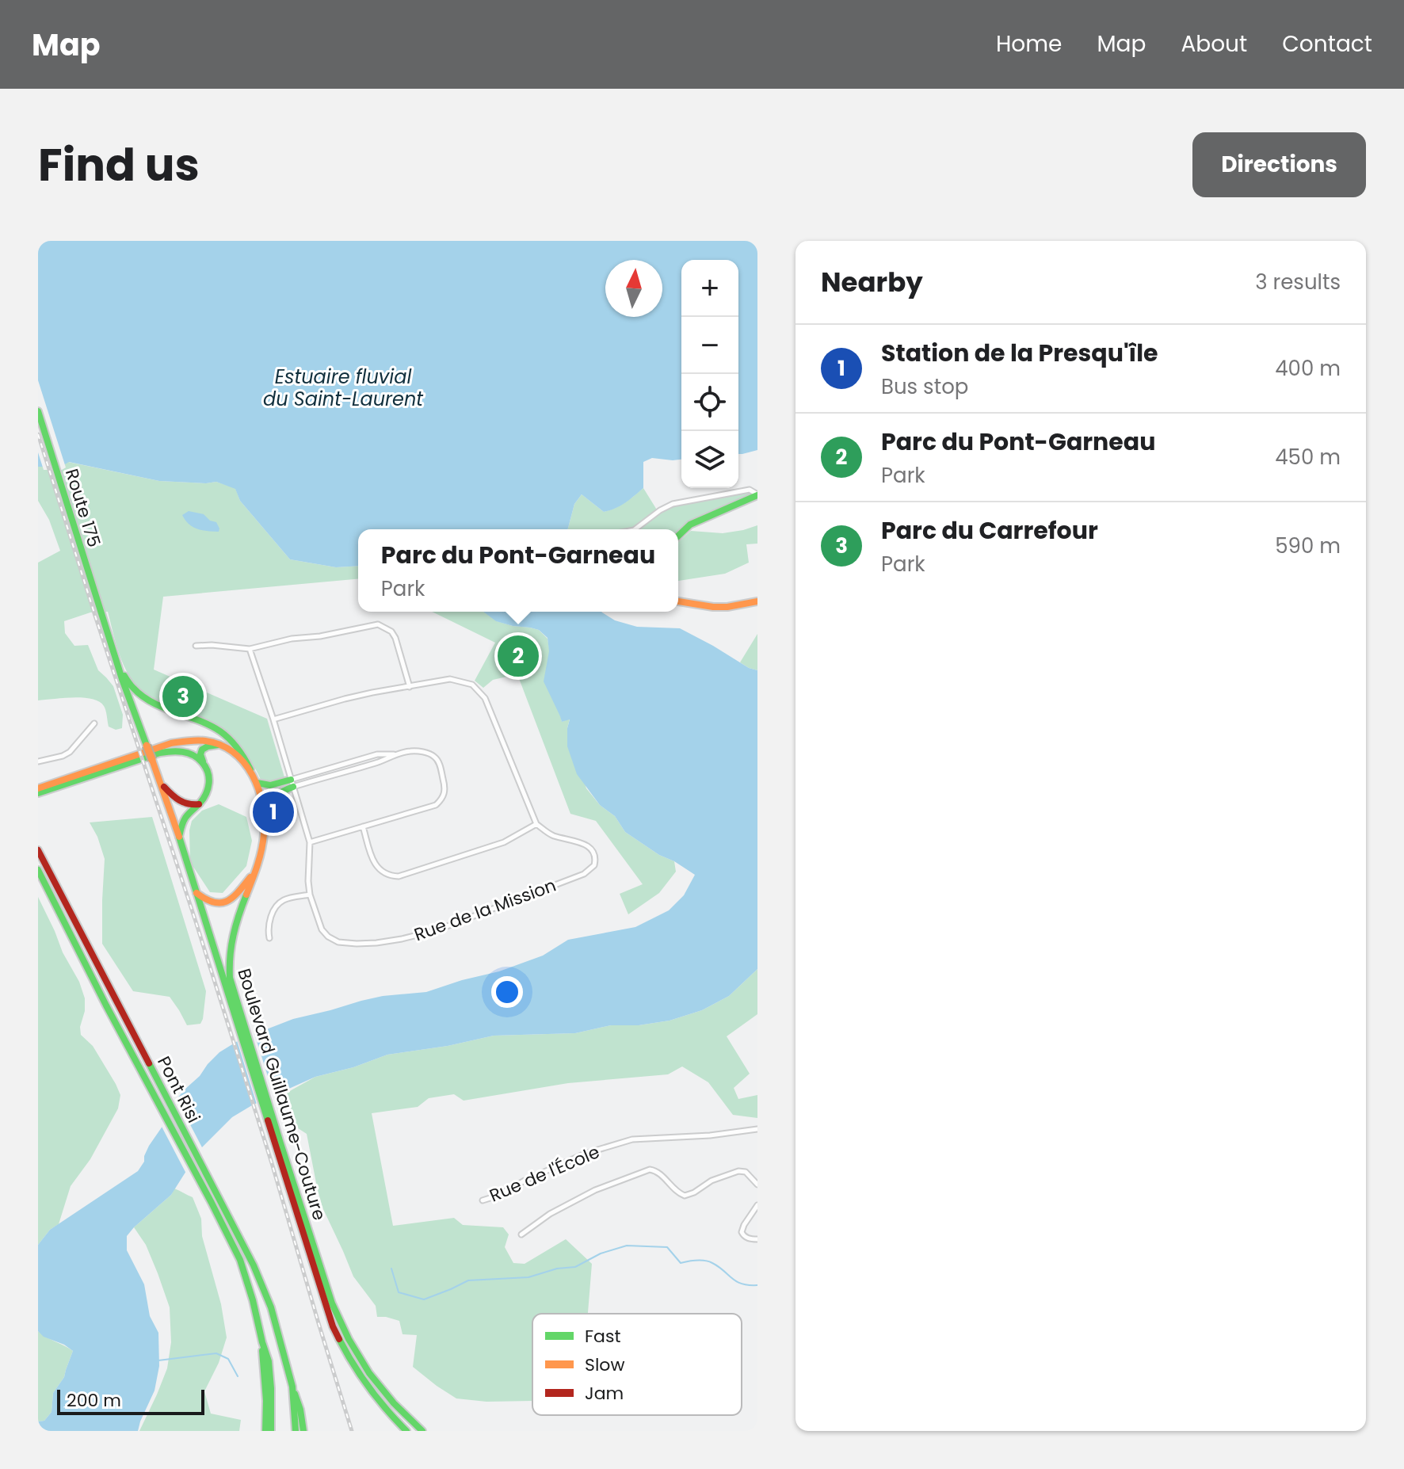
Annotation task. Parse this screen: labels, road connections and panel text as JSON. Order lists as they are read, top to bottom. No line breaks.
{"streets":{"main road":["Route 175","Pont Risi","Boulevard Guillaume-Couture"],"street":["Rue de la Mission","Rue de l'École"]},"crossings":[["Route 175","Boulevard Guillaume-Couture"]],"water":["Estuaire fluvial du Saint-Laurent"],"legend":["Fast","Slow","Jam"],"scale_bar":"200 m","north":"top","page":{"header":"Map","nav":["Home","Map","About","Contact"],"title":"Find us","buttons":"Directions","heading":["Nearby","3 results"],"map_buttons":["+","−"],"list":[{"mark":"1","name":"Station de la Presqu'île","note":"Bus stop","value":"400 m"},{"mark":"2","name":"Parc du Pont-Garneau","note":"Park","value":"450 m"},{"mark":"3","name":"Parc du Carrefour","note":"Park","value":"590 m"}],"popup":["Parc du Pont-Garneau","Park"],"pins":["2","3","1"],"scale":"200 m"}}
